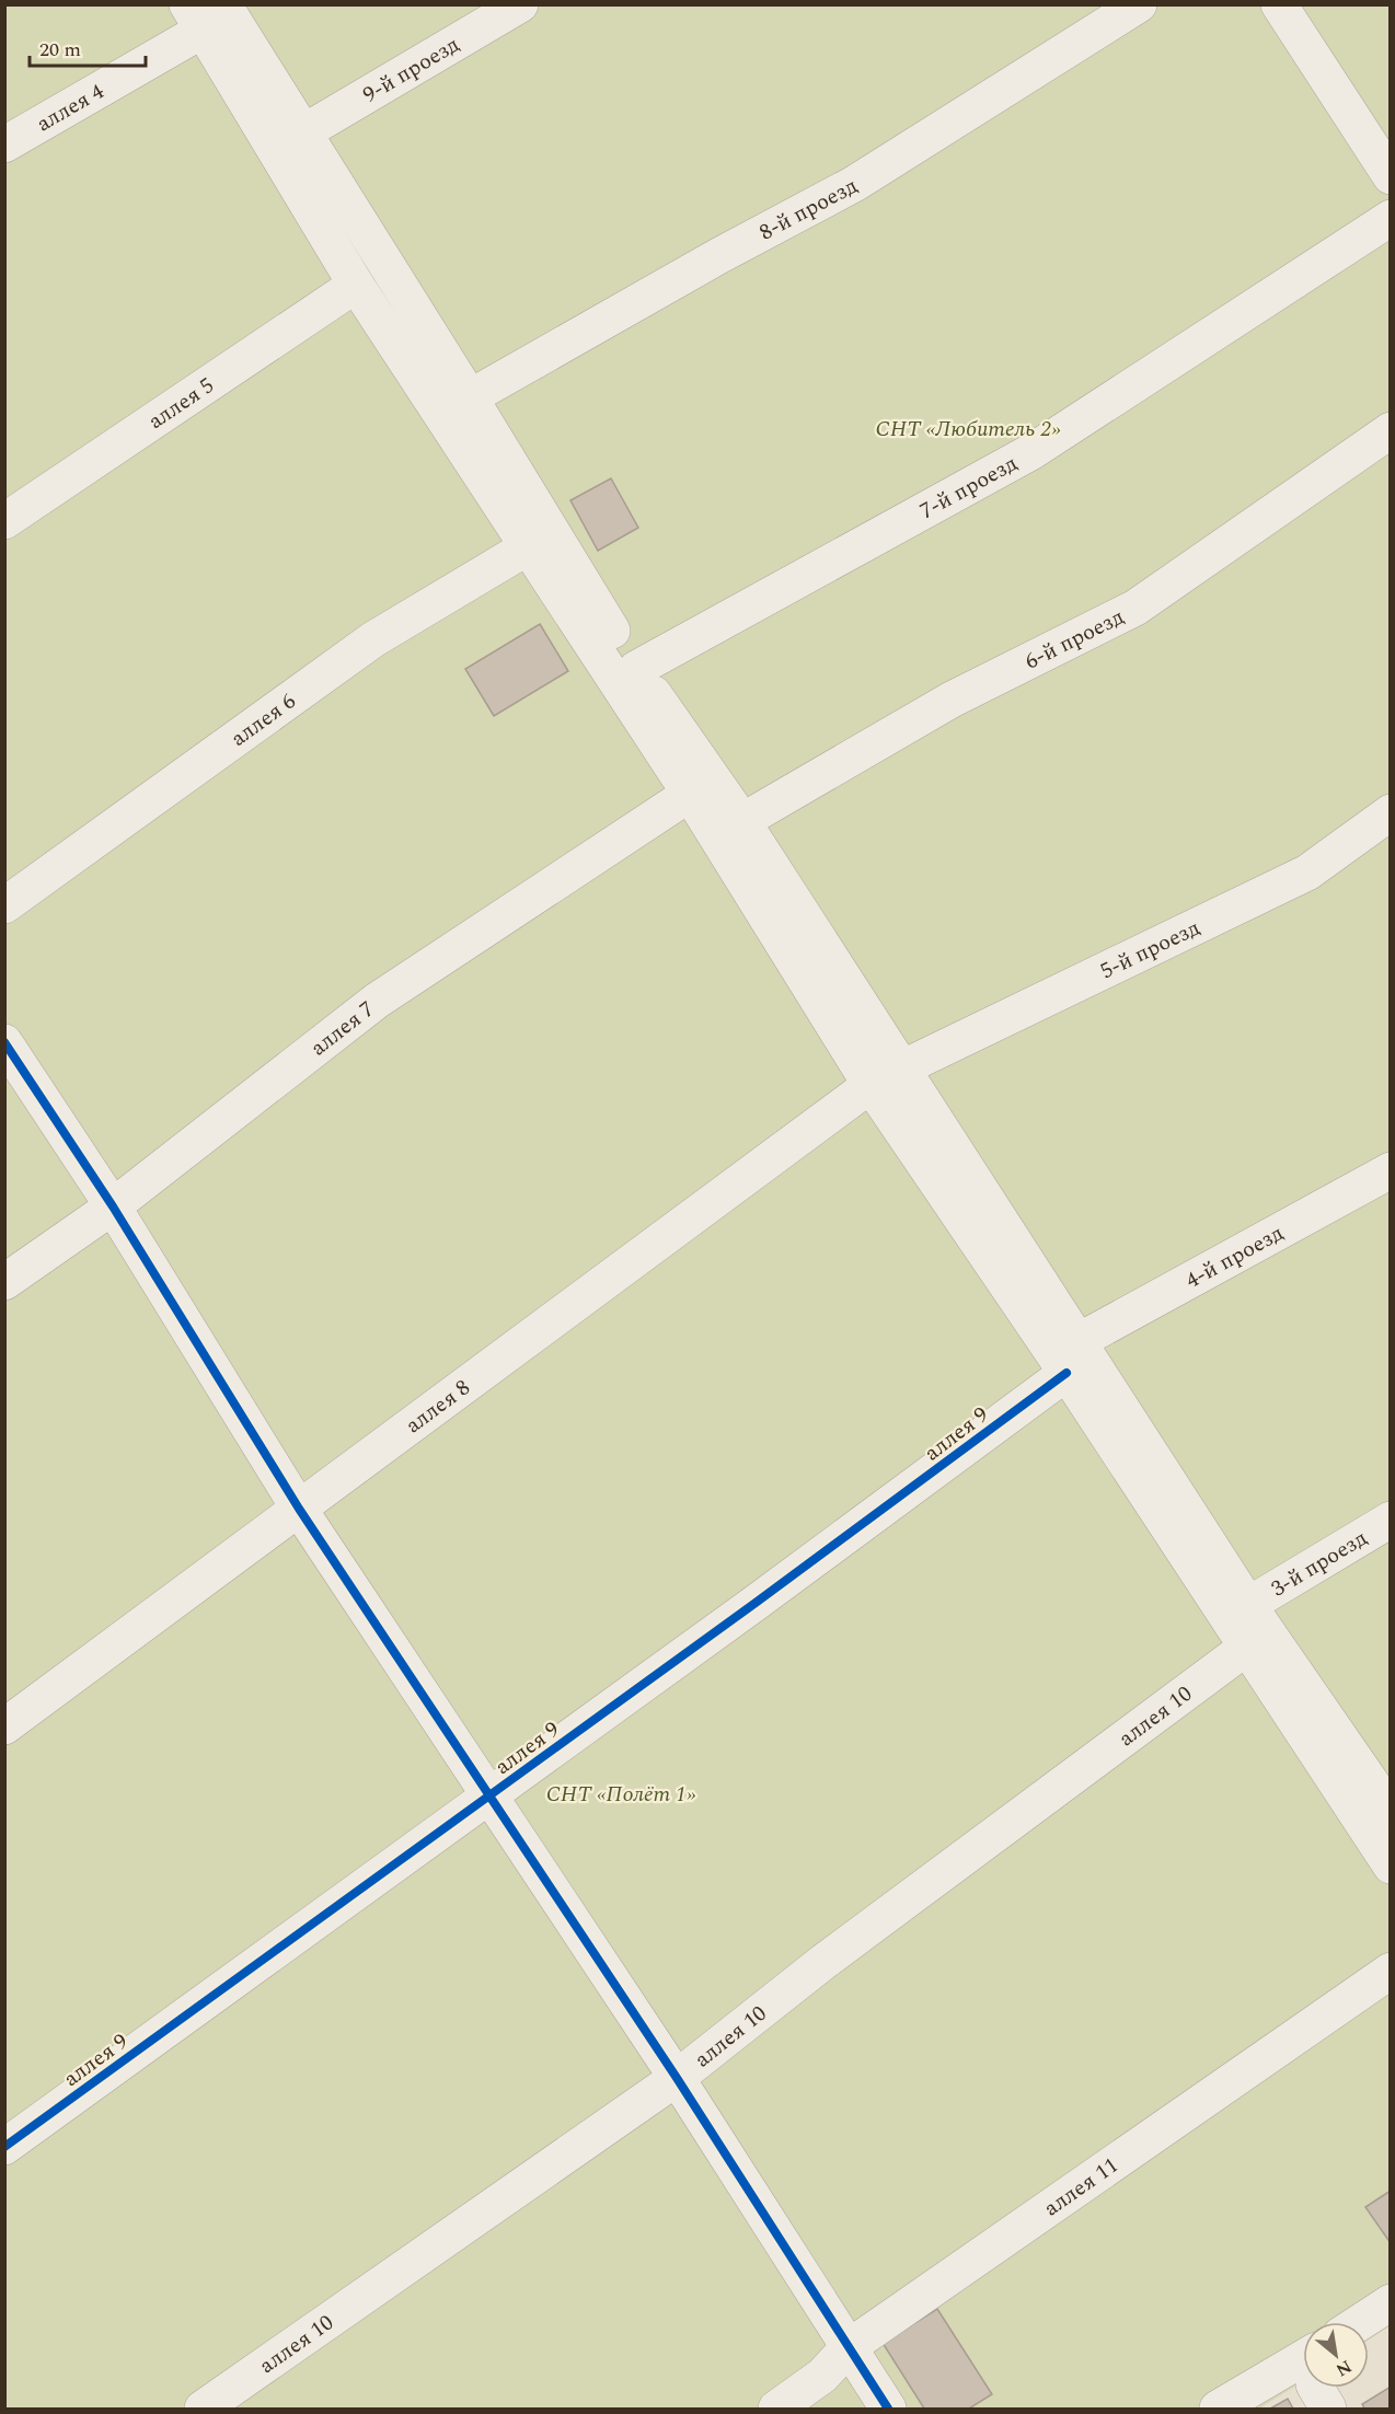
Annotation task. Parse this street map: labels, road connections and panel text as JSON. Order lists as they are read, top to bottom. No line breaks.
{"streets":{"street":["9-й проезд","аллея 4","8-й проезд","аллея 5","7-й проезд","6-й проезд","аллея 6","5-й проезд","аллея 7","4-й проезд","аллея 8","аллея 9","3-й проезд","аллея 10","аллея 11"]},"crossings":[["5-й проезд","аллея 8"],["4-й проезд","аллея 9"]],"parks":["СНТ «Любитель 2»","СНТ «Полёт 1»"],"scale_bar":"20 m","north":"bottom right"}
